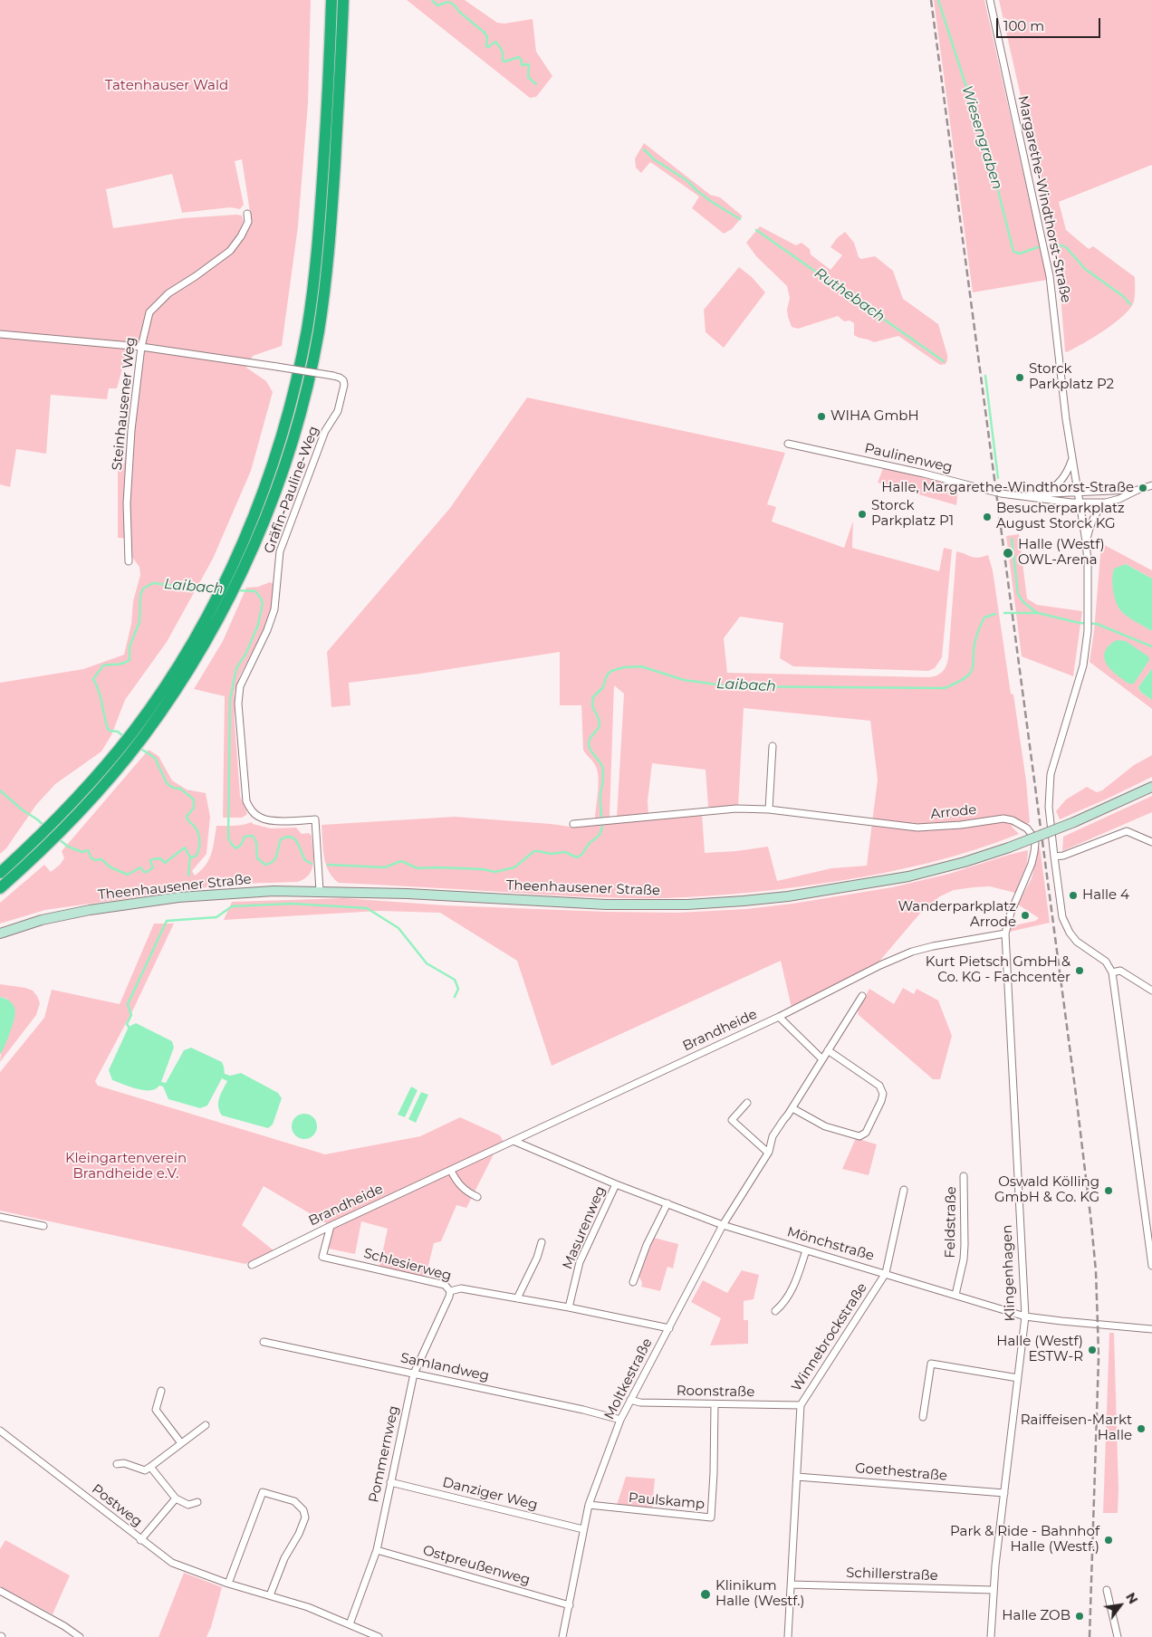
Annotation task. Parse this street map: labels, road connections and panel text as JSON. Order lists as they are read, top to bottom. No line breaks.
{"streets":{"main road":["Theenhausener Straße"],"street":["Margarethe-Windthorst-Straße","Steinhausener Weg","Paulinenweg","Gräfin-Pauline-Weg","Arrode","Brandheide","Feldstraße","Masurenweg","Mönchstraße","Schlesierweg","Klingenhagen","Winnebrockstraße","Samlandweg","Moltkestraße","Roonstraße","Pommernweg","Goethestraße","Danziger Weg","Paulskamp","Postweg","Ostpreußenweg","Schillerstraße"]},"crossings":[["Margarethe-Windthorst-Straße","Paulinenweg"],["Steinhausener Weg","Gräfin-Pauline-Weg"],["Gräfin-Pauline-Weg","Theenhausener Straße"],["Arrode","Brandheide"],["Arrode","Klingenhagen"],["Brandheide","Mönchstraße"],["Brandheide","Schlesierweg"],["Brandheide","Klingenhagen"],["Feldstraße","Mönchstraße"],["Masurenweg","Mönchstraße"],["Masurenweg","Schlesierweg"],["Mönchstraße","Klingenhagen"],["Mönchstraße","Winnebrockstraße"],["Mönchstraße","Moltkestraße"],["Schlesierweg","Moltkestraße"],["Schlesierweg","Pommernweg"],["Klingenhagen","Goethestraße"],["Klingenhagen","Schillerstraße"],["Winnebrockstraße","Roonstraße"],["Winnebrockstraße","Goethestraße"],["Winnebrockstraße","Schillerstraße"],["Samlandweg","Moltkestraße"],["Samlandweg","Pommernweg"],["Moltkestraße","Roonstraße"],["Moltkestraße","Danziger Weg"],["Moltkestraße","Paulskamp"],["Moltkestraße","Ostpreußenweg"],["Roonstraße","Paulskamp"],["Pommernweg","Danziger Weg"],["Pommernweg","Postweg"],["Pommernweg","Ostpreußenweg"]],"water":["Wiesengraben","Ruthebach","Laibach"],"parks":["Tatenhauser Wald","Kleingartenverein Brandheide e.V."],"places":["Storck Parkplatz P2","WIHA GmbH","Halle, Margarethe-Windthorst-Straße","Storck Parkplatz P1","Besucherparkplatz August Storck KG","Halle (Westf) OWL-Arena","Halle 4","Wanderparkplatz Arrode","Kurt Pietsch GmbH & Co. KG - Fachcenter","Oswald Kölling GmbH & Co. KG","Halle (Westf) ESTW-R","Raiffeisen-Markt Halle","Park & Ride - Bahnhof Halle (Westf.)","Klinikum Halle (Westf.)","Halle ZOB"],"scale_bar":"100 m","north":"top right"}
